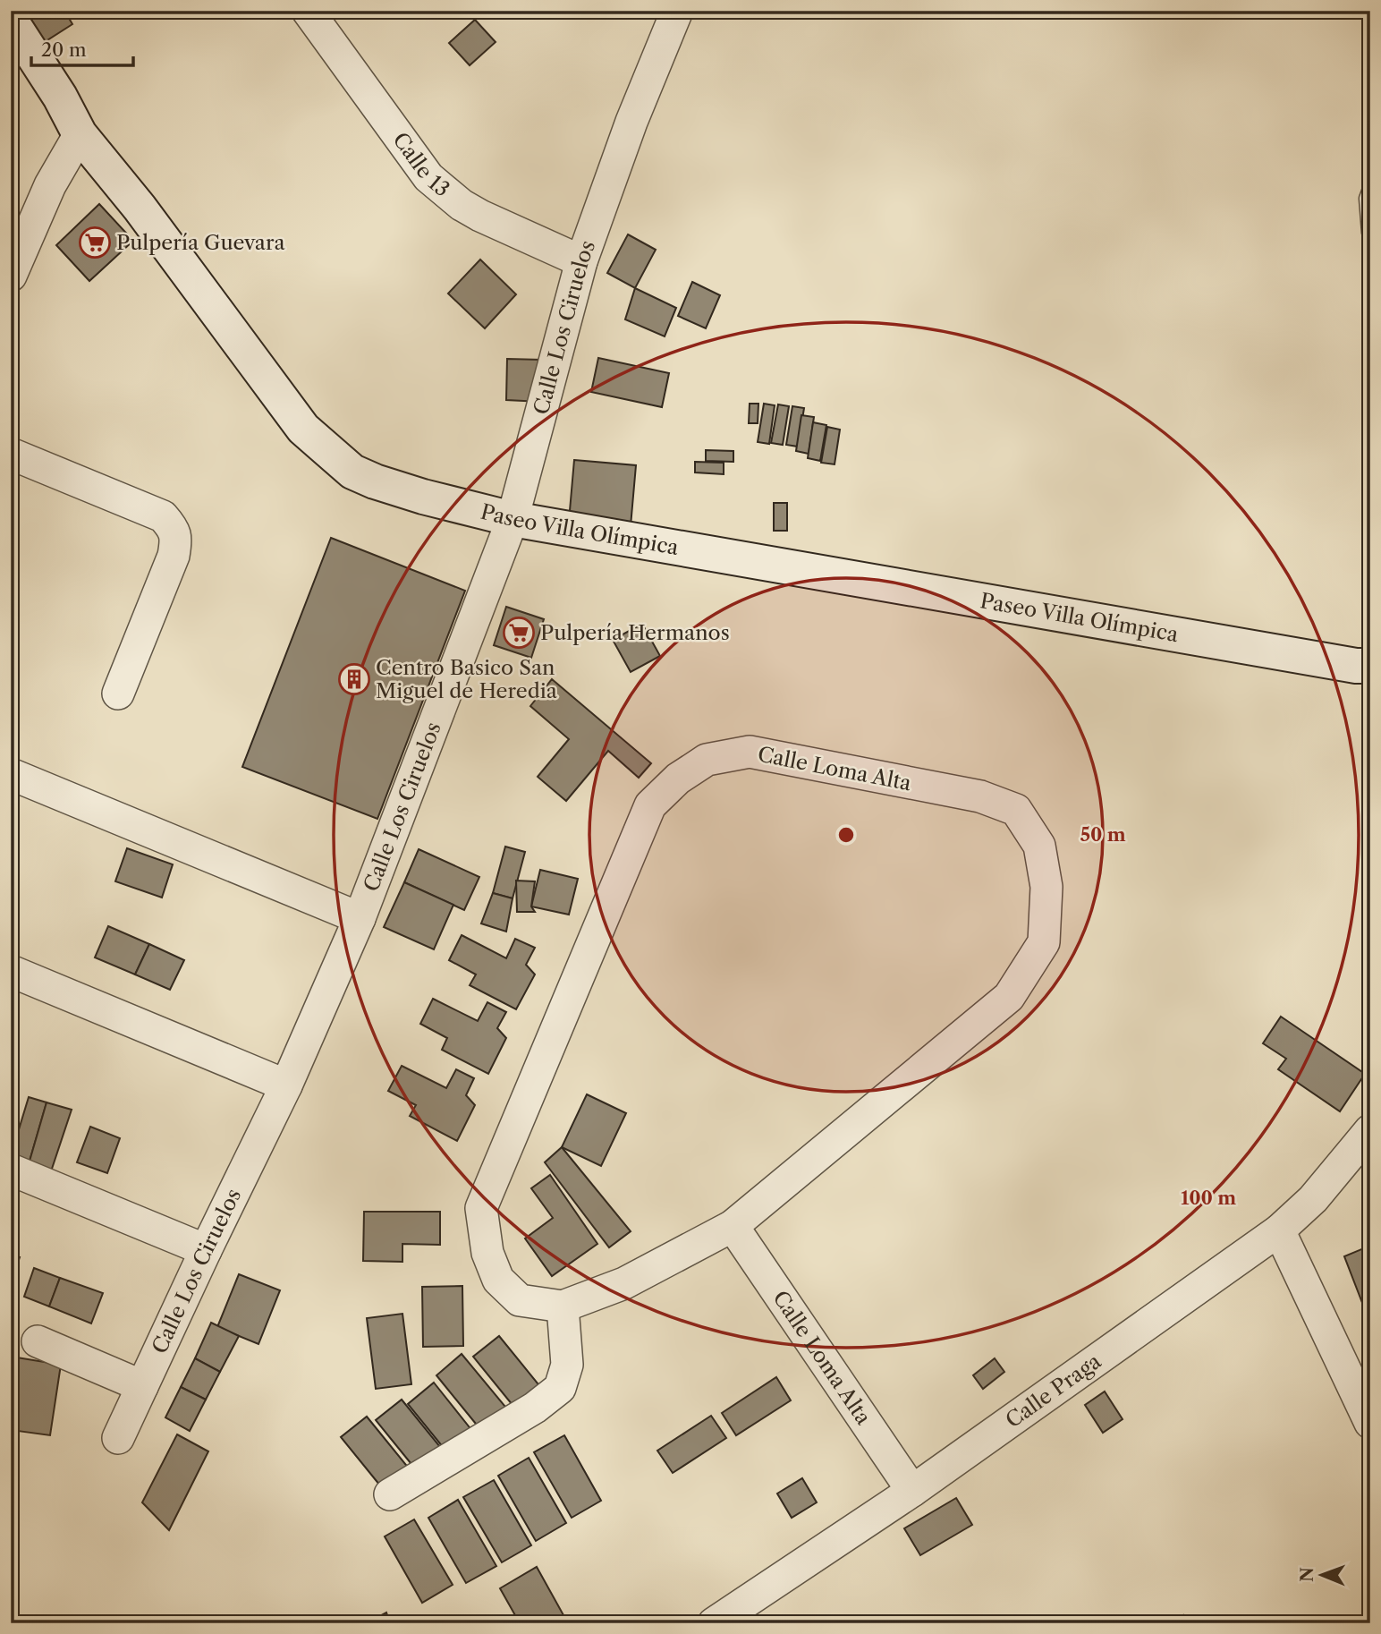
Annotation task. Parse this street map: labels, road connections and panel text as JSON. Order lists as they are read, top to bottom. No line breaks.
{"streets":{"main road":["Paseo Villa Olímpica"],"street":["Calle 13","Calle Los Ciruelos","Calle Loma Alta","Calle Praga"]},"crossings":[["Calle 13","Calle Los Ciruelos"],["Calle Los Ciruelos","Paseo Villa Olímpica"],["Calle Loma Alta","Calle Praga"]],"places":{"supermarket":["Pulpería Guevara","Pulpería Hermanos"],"building":["Centro Basico San Miguel de Heredia"]},"scale_bar":"20 m","north":"left","rings":["50 m","100 m"]}
